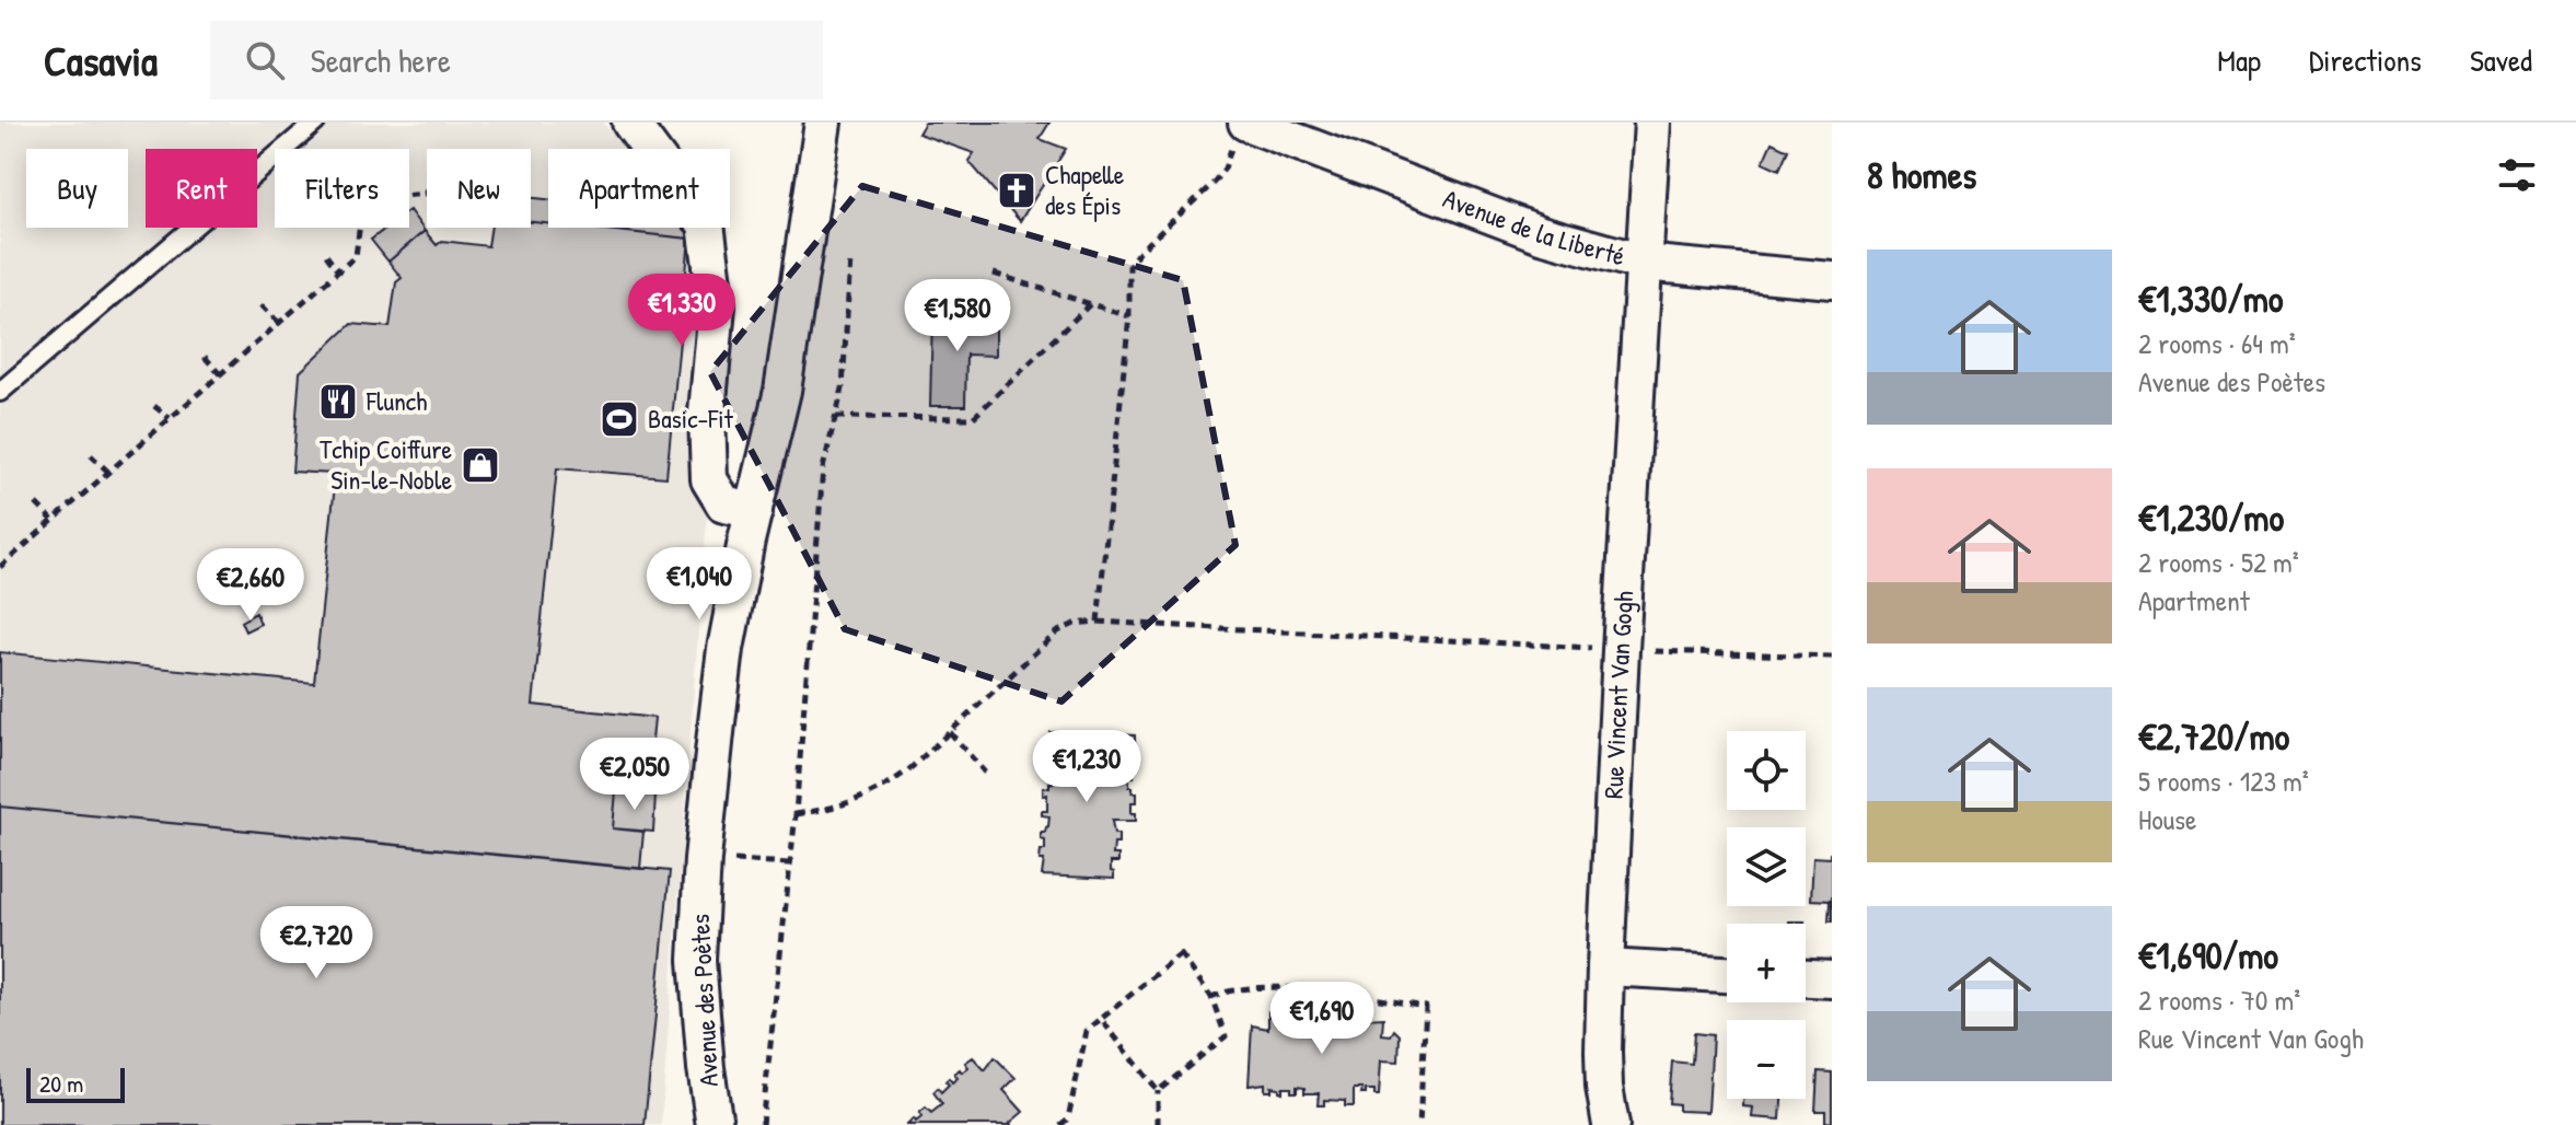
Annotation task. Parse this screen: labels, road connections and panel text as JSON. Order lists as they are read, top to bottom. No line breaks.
{"streets":{"street":["Avenue de la Liberté","Rue Vincent Van Gogh","Avenue des Poètes"]},"crossings":[["Avenue de la Liberté","Rue Vincent Van Gogh"]],"places":{"church":["Chapelle des Épis"],"restaurant":["Flunch"],"sports":["Basic-Fit"],"shop":["Tchip Coiffure Sin-le-Noble"]},"scale_bar":"20 m","page":{"header":"Casavia","search":"Search here","nav":["Map","Directions","Saved"],"heading":"8 homes","chip":["Buy","Rent","Filters","New","Apartment"],"list":[{"name":"€1,330/mo","note":"2 rooms · 64 m² · Avenue des Poètes"},{"name":"€1,230/mo","note":"2 rooms · 52 m² · Apartment"},{"name":"€2,720/mo","note":"5 rooms · 123 m² · House"},{"name":"€1,690/mo","note":"2 rooms · 70 m² · Rue Vincent Van Gogh"}],"price":["€1,330","€1,580","€1,040","€2,660","€1,230","€2,050","€2,720","€1,690"],"map_buttons":["+","−"],"scale":"20 m"}}
